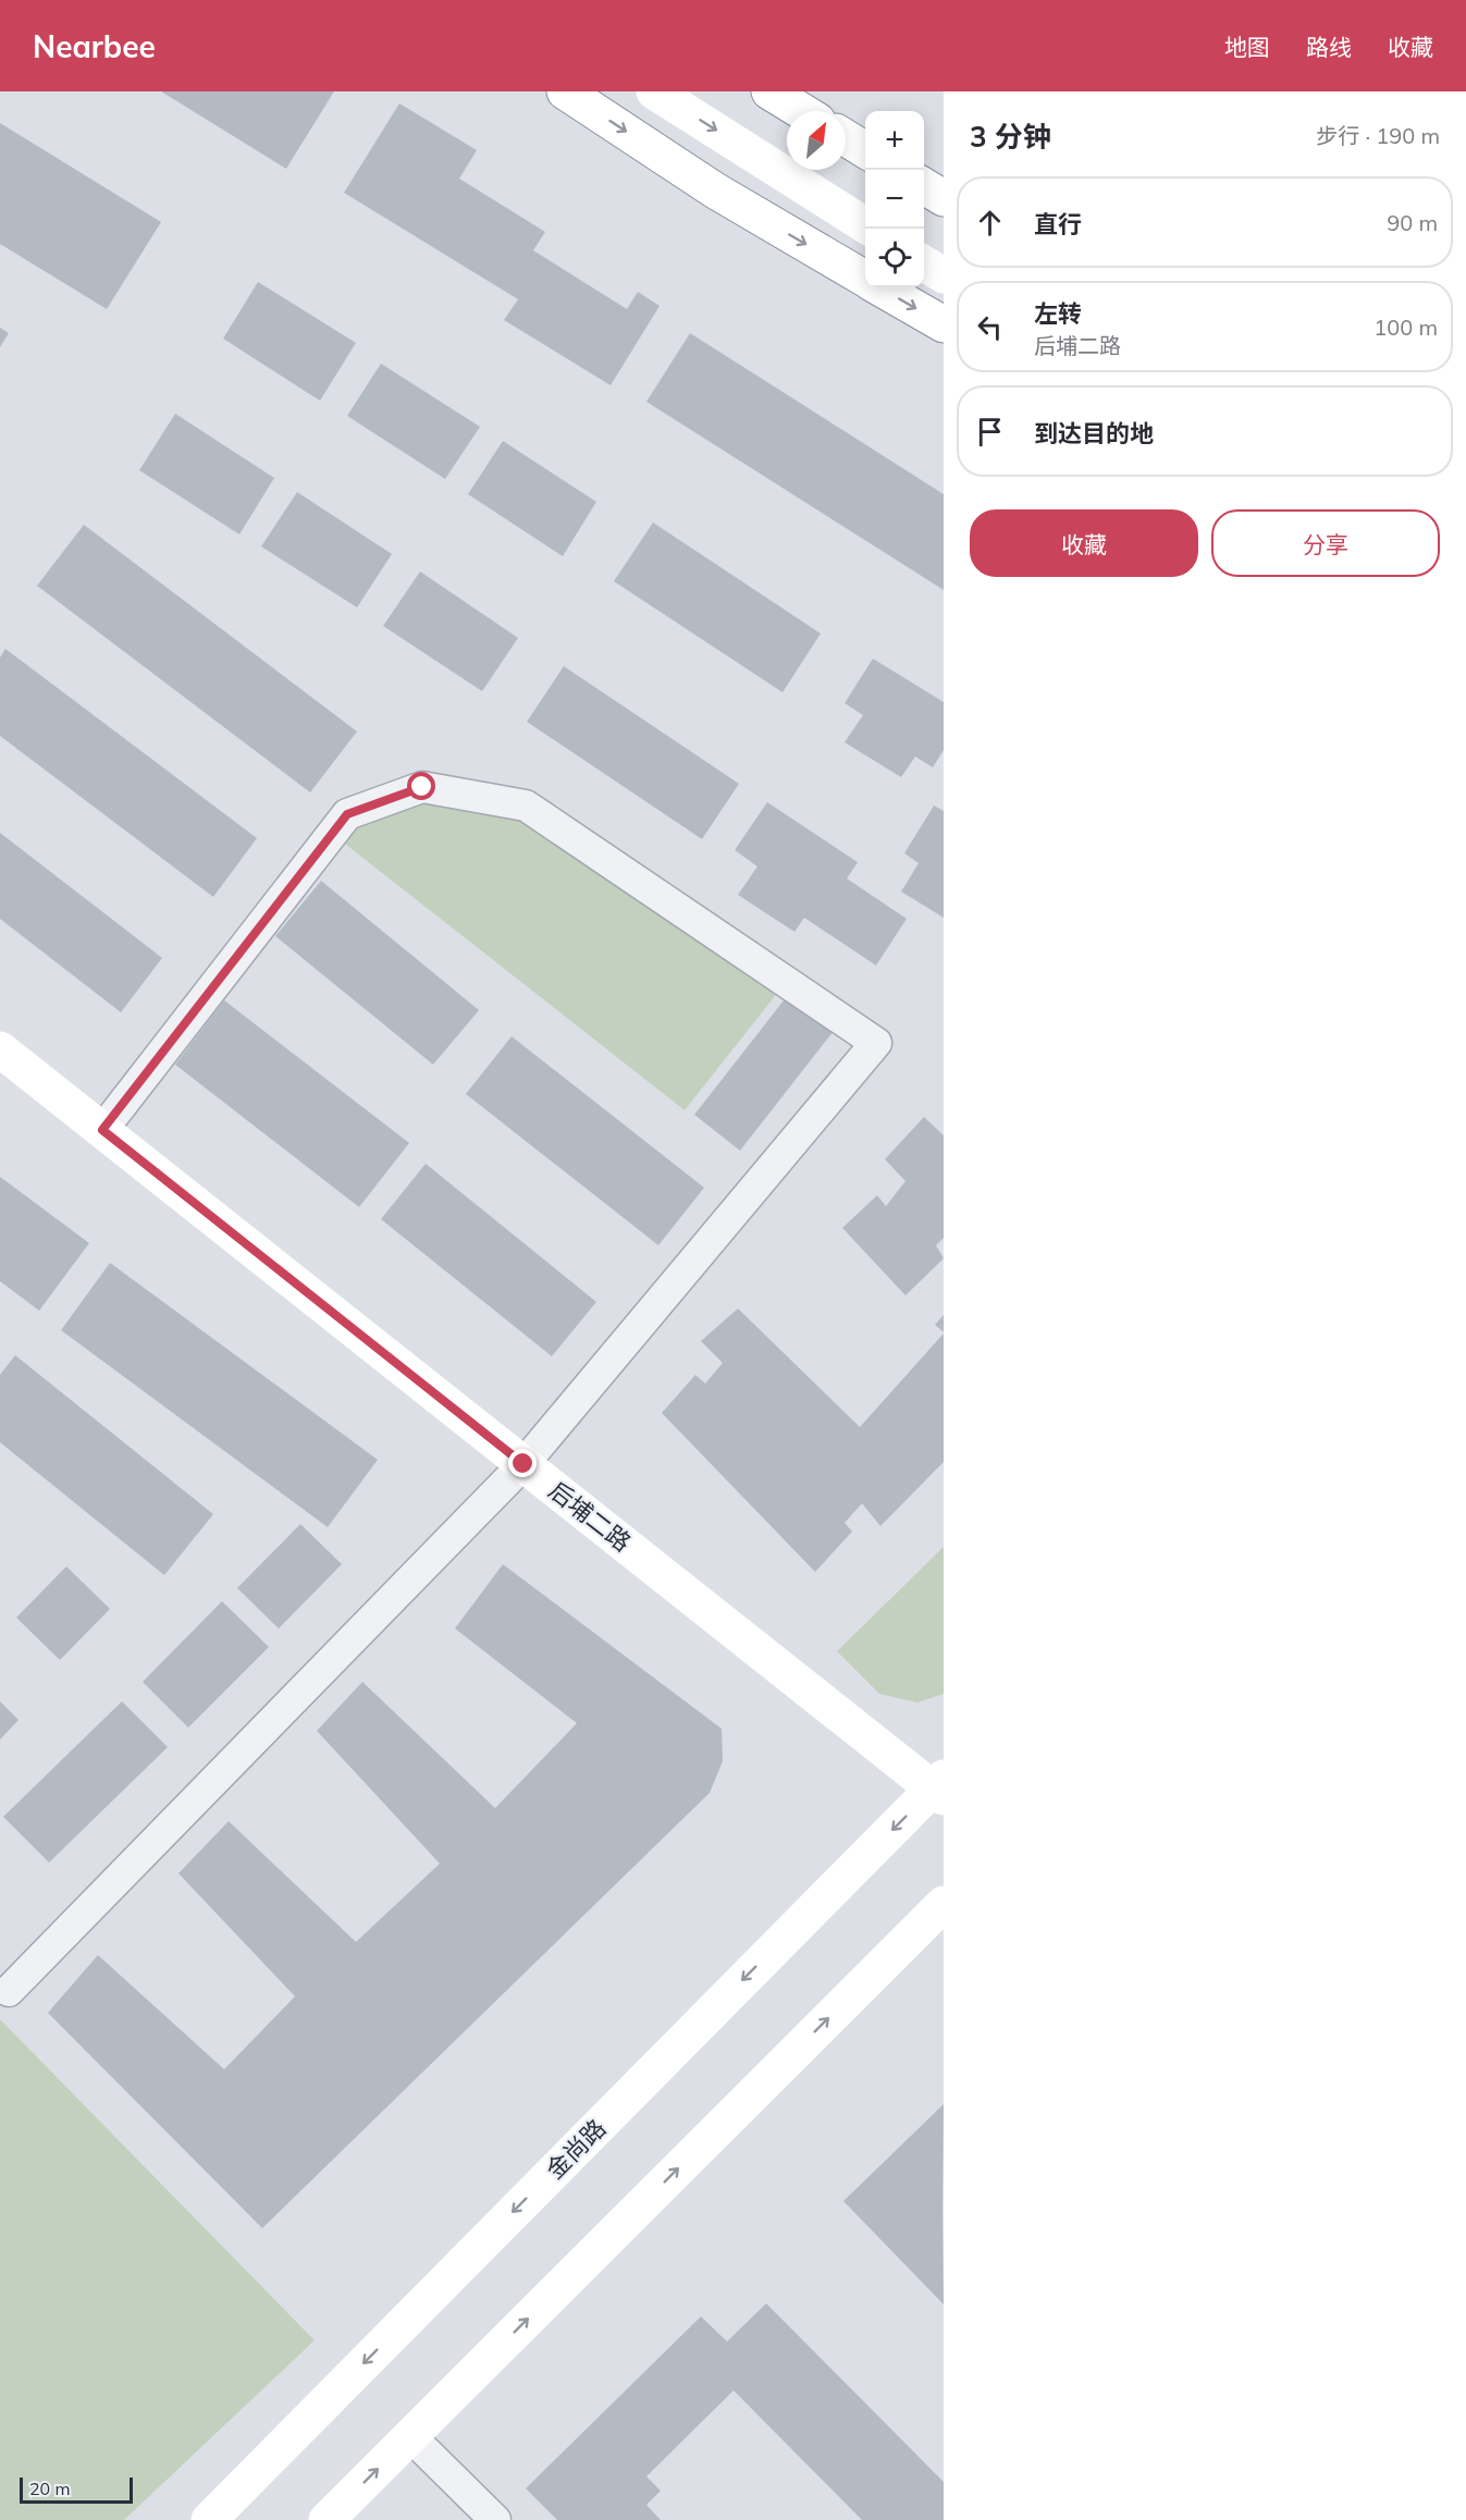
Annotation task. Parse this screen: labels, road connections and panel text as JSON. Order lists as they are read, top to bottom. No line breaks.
{"streets":{"main road":["后埔二路","金尚路"]},"crossings":[["后埔二路","金尚路"]],"scale_bar":"20 m","north":"top right","page":{"header":"Nearbee","nav":["地图","路线","收藏"],"heading":["3 分钟","步行 · 190 m"],"map_buttons":["+","−"],"list":[["直行","90 m"],["左转","后埔二路","100 m"],"到达目的地"],"buttons":["收藏","分享"],"scale":"20 m"}}
